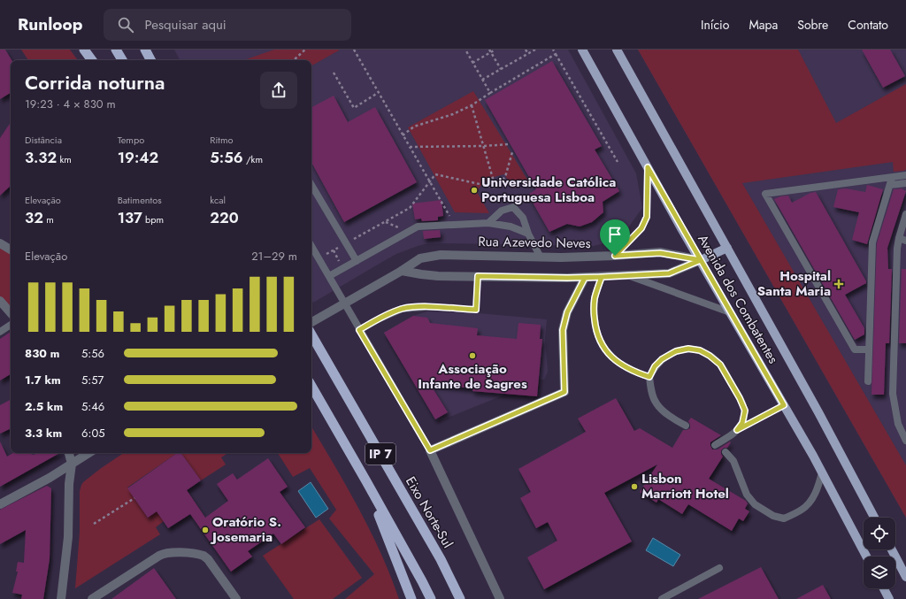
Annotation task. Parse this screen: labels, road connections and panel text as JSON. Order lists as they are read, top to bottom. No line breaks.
{"streets":{"highway":["IP 7","Eixo Norte-Sul"],"main road":["Avenida dos Combatentes"],"street":["Rua Azevedo Neves"]},"crossings":[["Rua Azevedo Neves","Avenida dos Combatentes"]],"places":{"other":["Universidade Católica Portuguesa Lisboa","Associação Infante de Sagres","Lisbon Marriott Hotel","Oratório S. Josemaria"],"health":["Hospital Santa Maria"]},"page":{"header":"Runloop","search":"Pesquisar aqui","nav":["Início","Mapa","Sobre","Contato"],"heading":["Corrida noturna","19:23 · 4 × 830 m"],"stats":[["Distância","3.32 km"],["Tempo","19:42"],["Ritmo","5:56 /km"],["Elevação","32 m"],["Batimentos","137 bpm"],["kcal","220"]],"chart":["Elevação","21–29 m"],"list":[{"name":"830 m","note":"5:56"},{"name":"1.7 km","note":"5:57"},{"name":"2.5 km","note":"5:46"},{"name":"3.3 km","note":"6:05"}]}}
